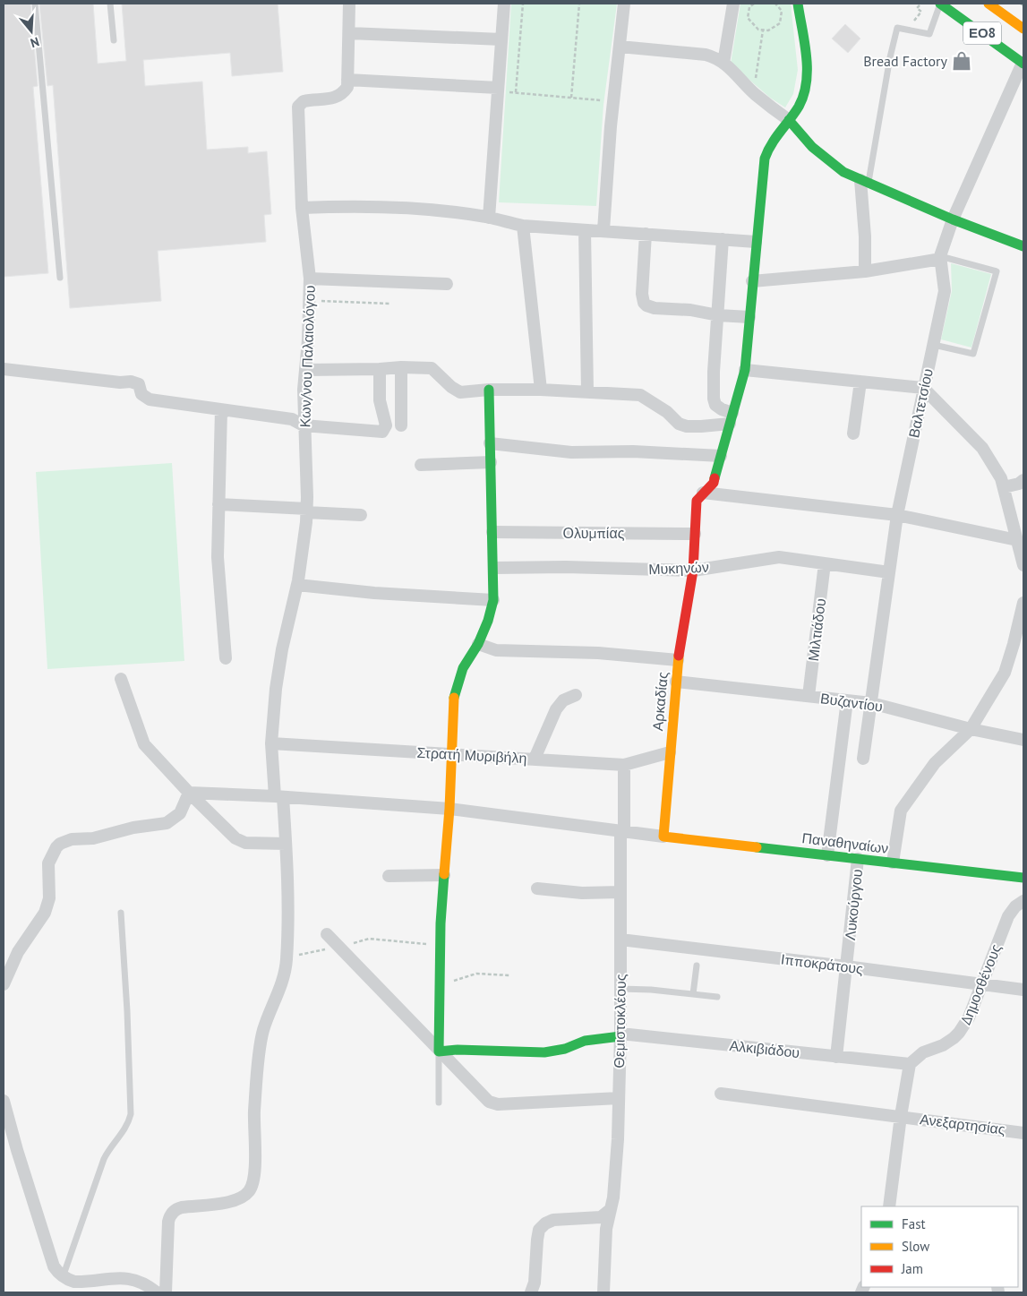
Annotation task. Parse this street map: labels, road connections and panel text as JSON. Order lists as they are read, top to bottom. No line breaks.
{"streets":{"main road":["ΕΟ8","Αρκαδίας","Παναθηναίων","Αλκιβιάδου"],"street":["Κων/νου Παλαιολόγου","Βαλτετσίου","Ολυμπίας","Μυκηνών","Μιλτιάδου","Βυζαντίου","Στρατή Μυριβήλη","Λυκούργου","Ιπποκράτους","Δημοσθένους","Θεμιστοκλέους","Ανεξαρτησίας"]},"crossings":[["ΕΟ8","Βαλτετσίου"],["Κων/νου Παλαιολόγου","Στρατή Μυριβήλη"],["Βαλτετσίου","Μυκηνών"],["Βαλτετσίου","Βυζαντίου"],["Ολυμπίας","Αρκαδίας"],["Μυκηνών","Μιλτιάδου"],["Μυκηνών","Αρκαδίας"],["Μιλτιάδου","Βυζαντίου"],["Αρκαδίας","Βυζαντίου"],["Αρκαδίας","Στρατή Μυριβήλη"],["Αρκαδίας","Παναθηναίων"],["Στρατή Μυριβήλη","Θεμιστοκλέους"],["Παναθηναίων","Λυκούργου"],["Λυκούργου","Ιπποκράτους"],["Λυκούργου","Αλκιβιάδου"],["Ιπποκράτους","Δημοσθένους"],["Ιπποκράτους","Θεμιστοκλέους"],["Δημοσθένους","Αλκιβιάδου"],["Θεμιστοκλέους","Αλκιβιάδου"]],"places":{"shop":["Bread Factory"]},"legend":["Fast","Slow","Jam"],"north":"bottom"}
